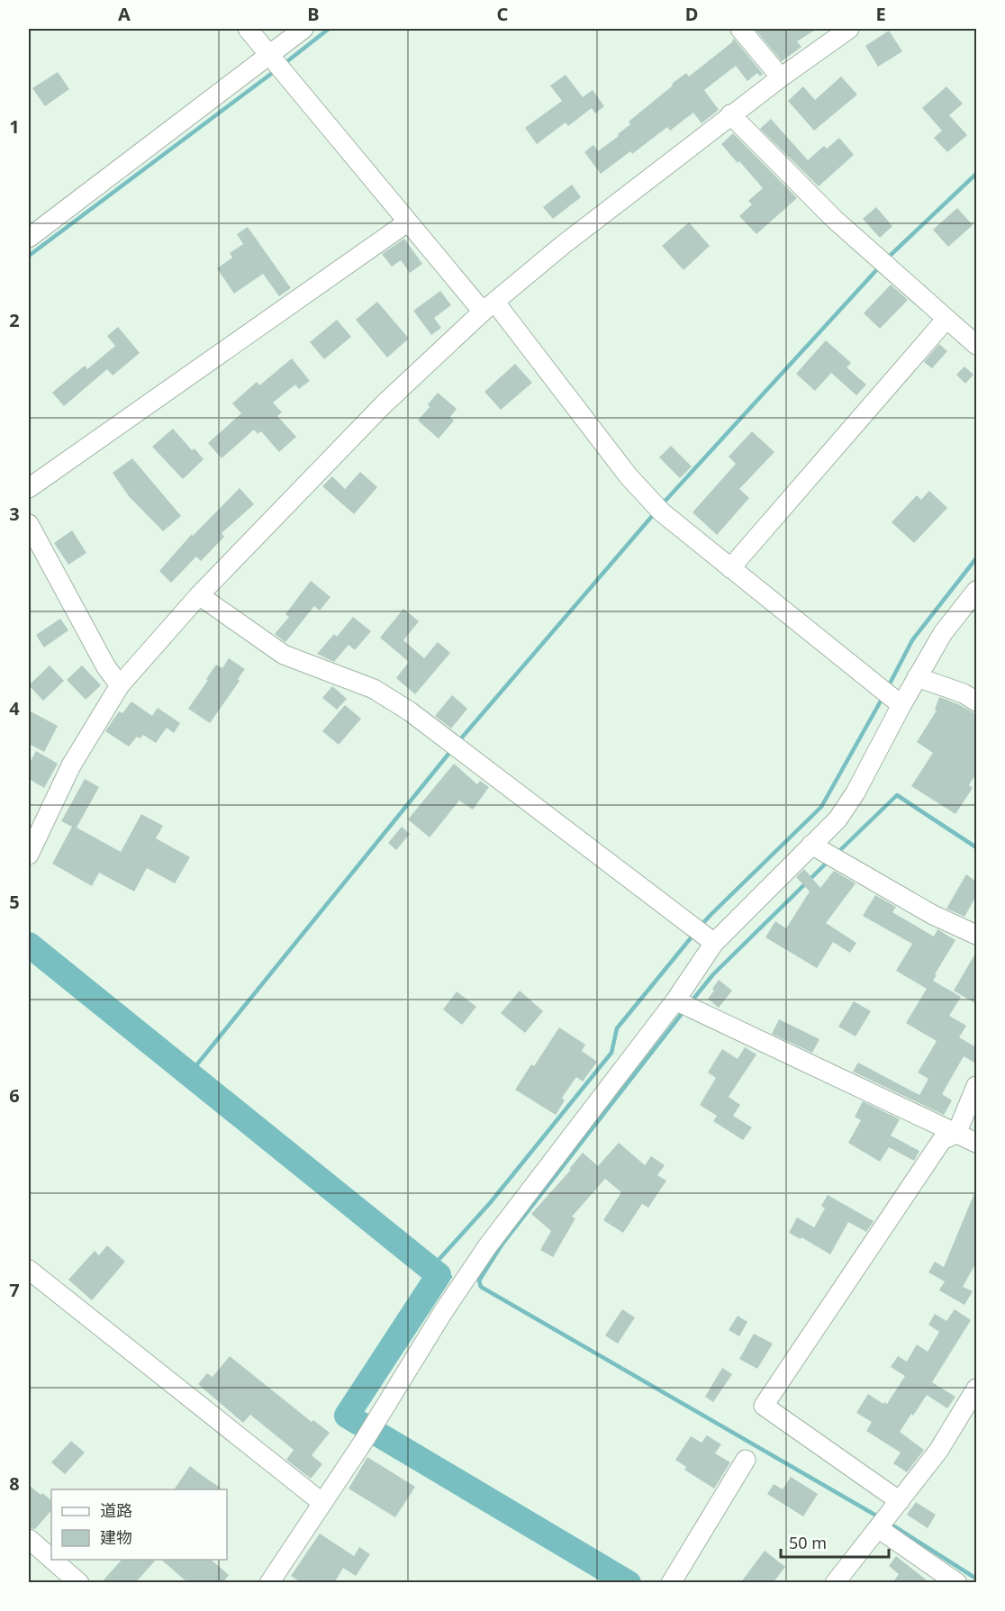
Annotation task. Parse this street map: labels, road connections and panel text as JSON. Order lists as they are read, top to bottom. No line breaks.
{"legend":["道路","建物"],"scale_bar":"50 m","grid":{"columns":["A","B","C","D","E"],"rows":["1","2","3","4","5","6","7","8"]}}
